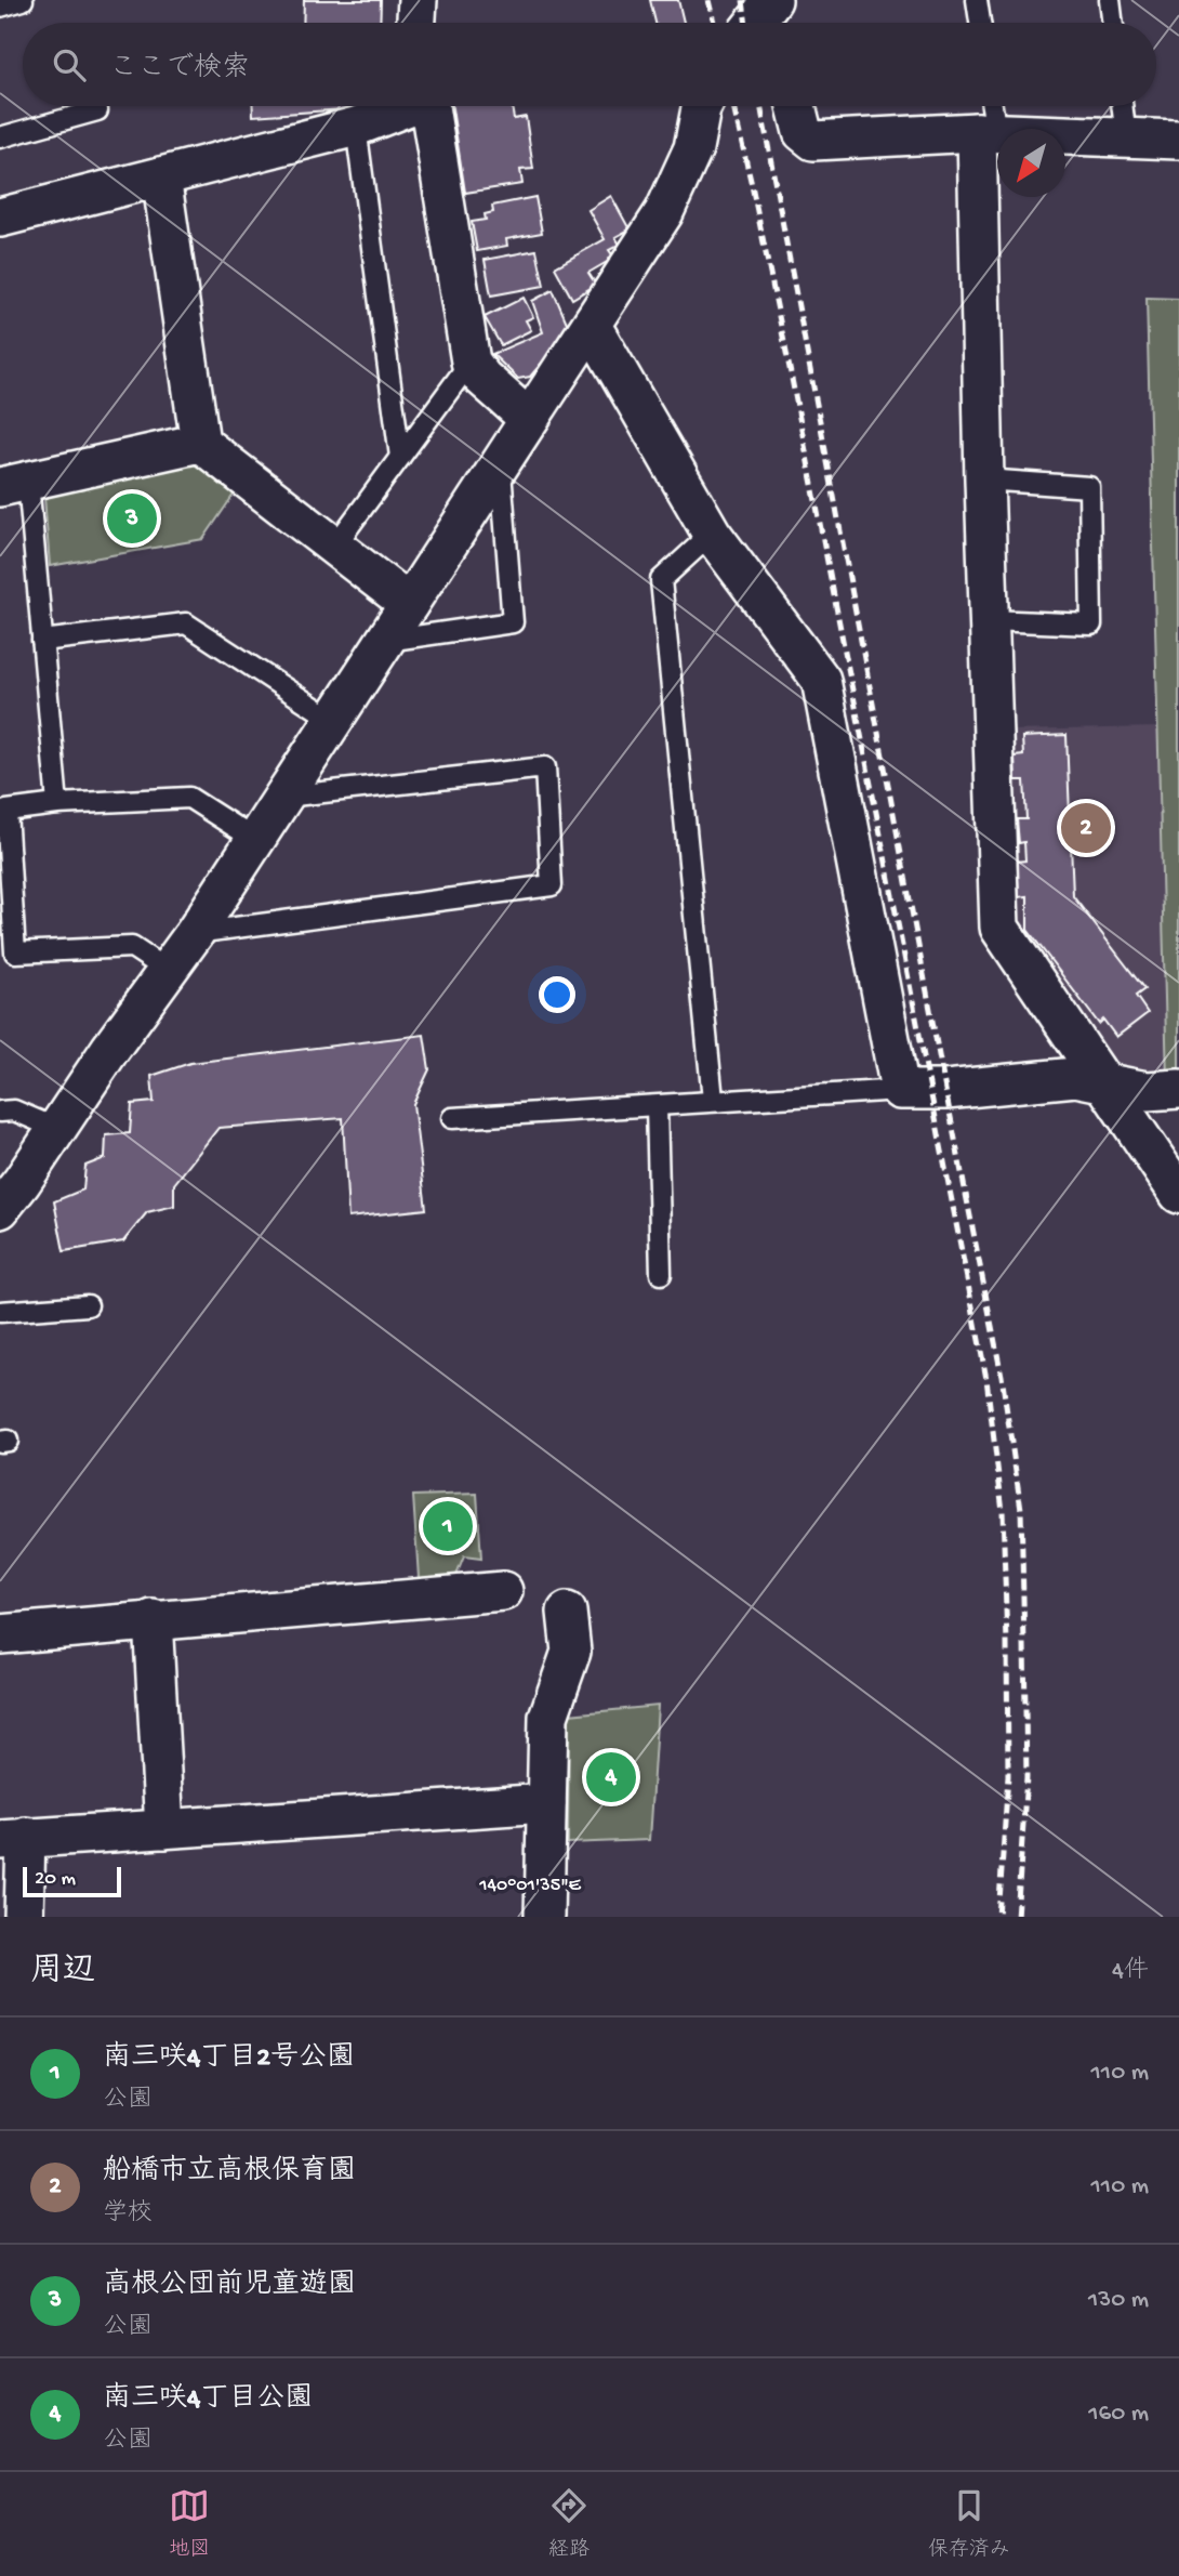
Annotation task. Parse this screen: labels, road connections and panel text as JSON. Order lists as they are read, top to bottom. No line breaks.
{"scale_bar":"20 m","north":"bottom left","page":{"search":"ここで検索","pins":["3","2","1","4"],"scale":"20 m","heading":["周辺","4件"],"list":[{"mark":"1","name":"南三咲4丁目2号公園","note":"公園","value":"110 m"},{"mark":"2","name":"船橋市立高根保育園","note":"学校","value":"110 m"},{"mark":"3","name":"高根公団前児童遊園","note":"公園","value":"130 m"},{"mark":"4","name":"南三咲4丁目公園","note":"公園","value":"160 m"}],"nav":["地図","経路","保存済み"]},"coordinates":["140°01'35\"E"]}
